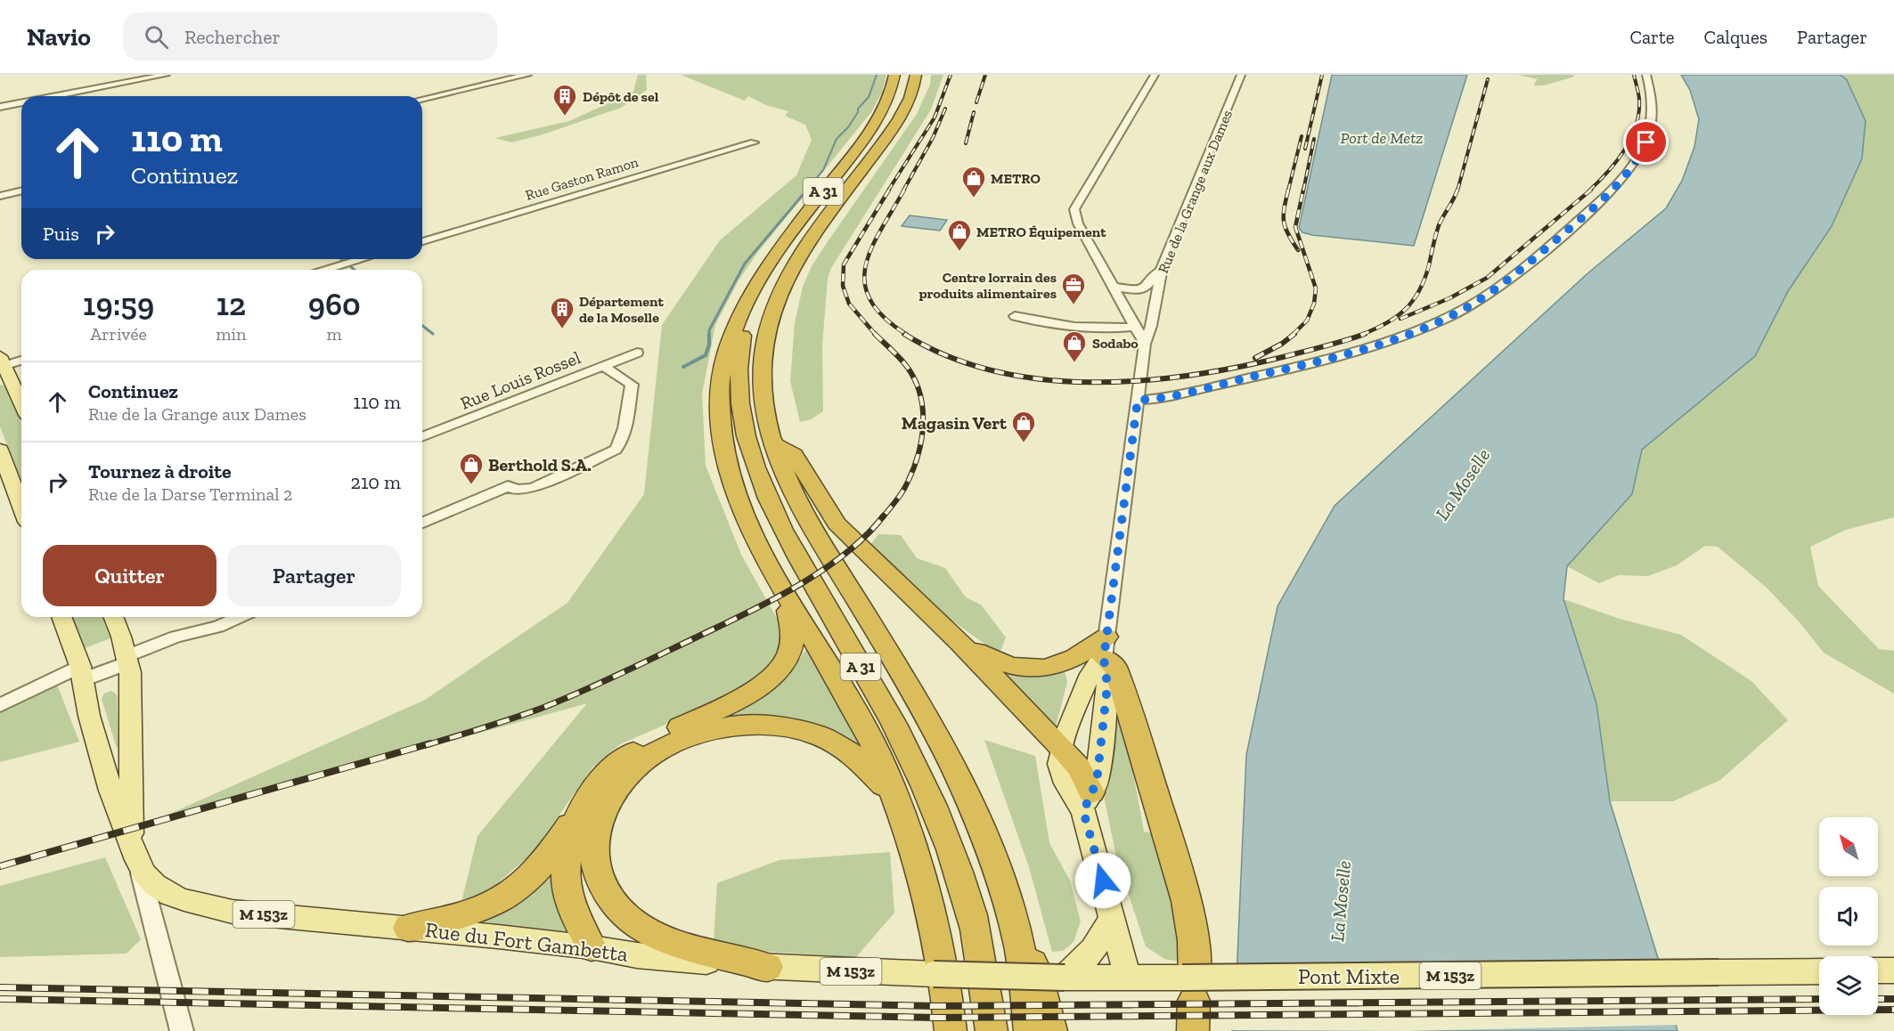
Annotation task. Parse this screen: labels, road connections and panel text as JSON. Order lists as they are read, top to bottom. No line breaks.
{"streets":{"highway":["A 31"],"main road":["M 153z","Rue du Fort Gambetta","Pont Mixte"],"street":["Rue Gaston Ramon","Rue de la Grange aux Dames","Rue Louis Rossel"]},"crossings":[["Rue du Fort Gambetta","Pont Mixte"]],"water":["Port de Metz","La Moselle"],"places":{"building":["Dépôt de sel","Département de la Moselle"],"shop":["METRO","METRO Équipement","Sodabo","Magasin Vert","Berthold S.A."],"office":["Centre lorrain des produits alimentaires"]},"north":"top left","page":{"header":"Navio","search":"Rechercher","nav":["Carte","Calques","Partager"],"turn":["110 m","Continuez"],"then":"Puis","eta":["19:59","Arrivée","12","min","960","m"],"list":[{"name":"Continuez","note":"Rue de la Grange aux Dames","value":"110 m"},{"name":"Tournez à droite","note":"Rue de la Darse Terminal 2","value":"210 m"}],"buttons":["Quitter","Partager"]}}
